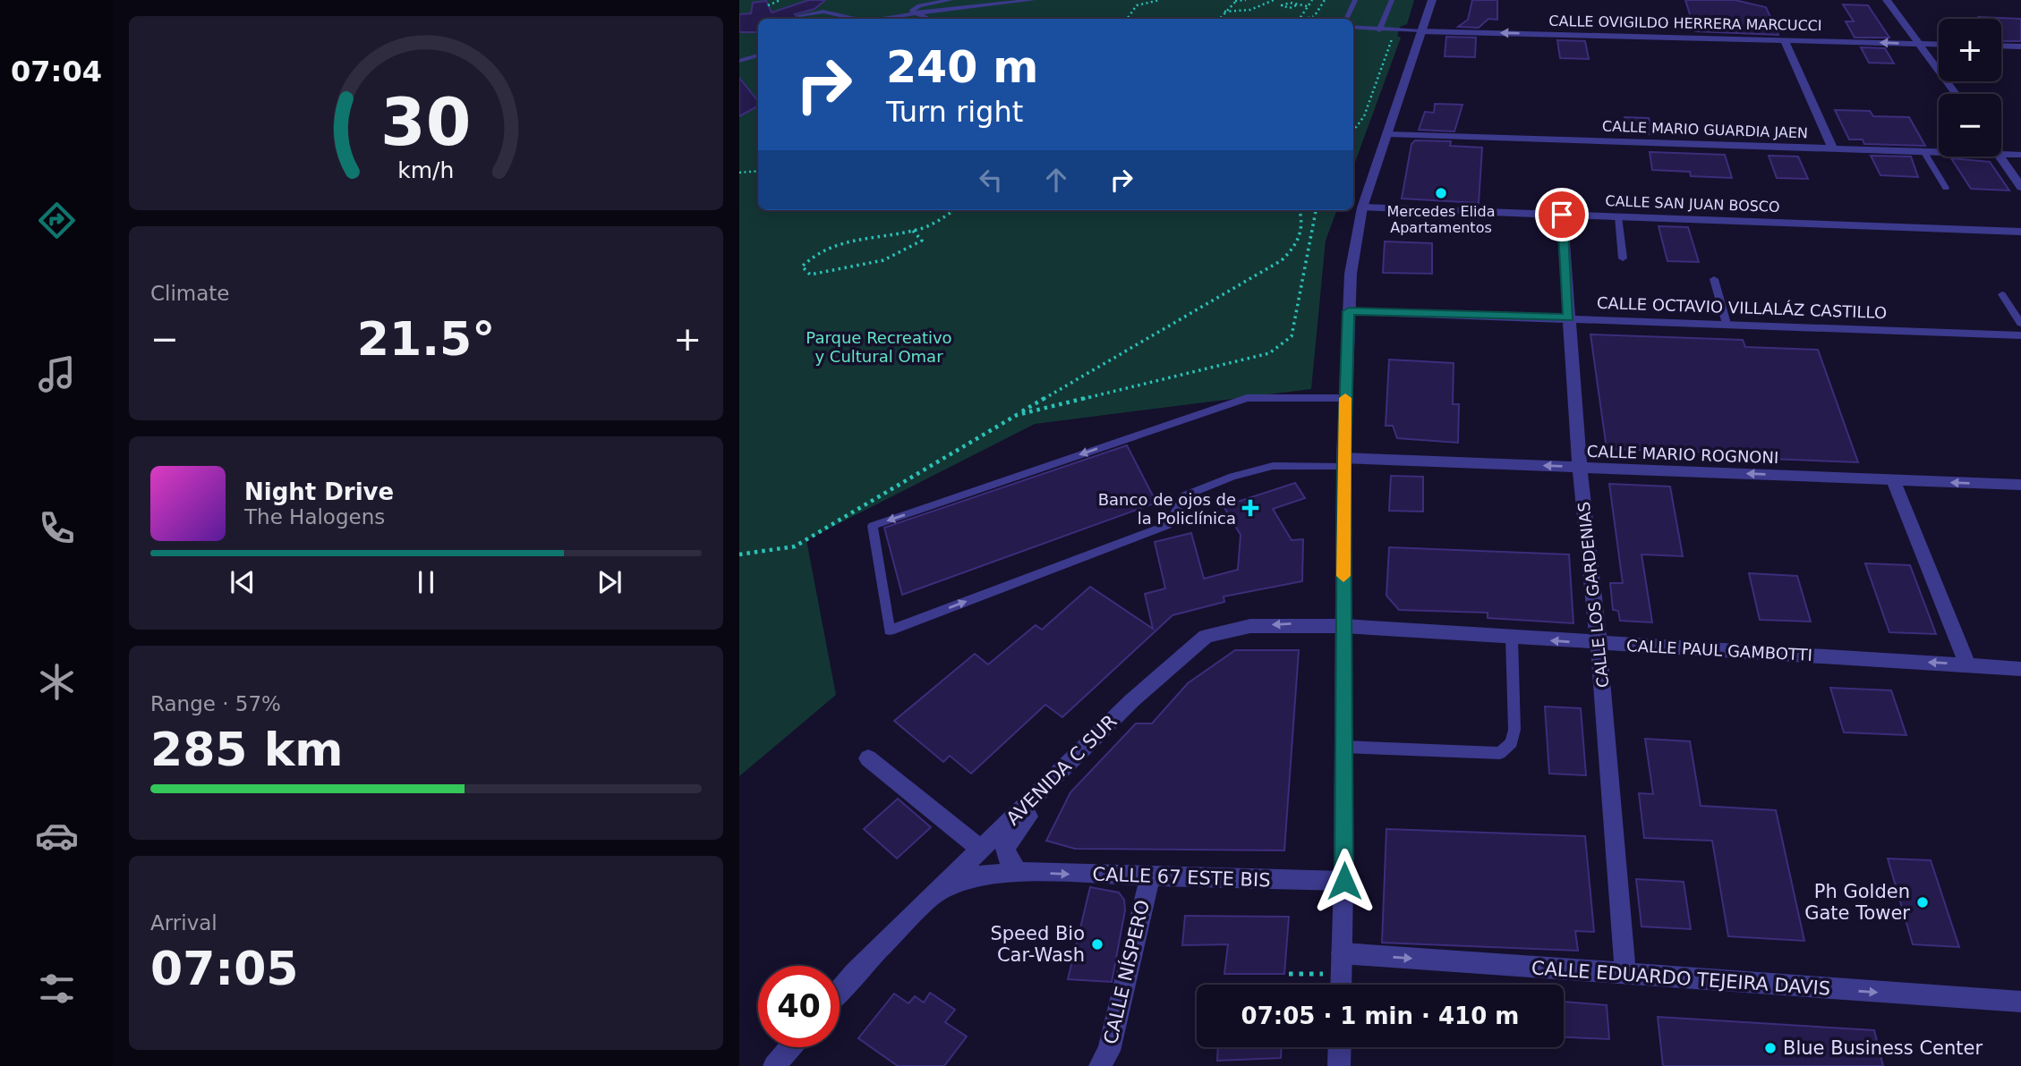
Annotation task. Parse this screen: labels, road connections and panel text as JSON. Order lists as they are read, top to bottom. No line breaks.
{"streets":{"street":["CALLE OVIGILDO HERRERA MARCUCCI","CALLE MARIO GUARDIA JAEN","CALLE SAN JUAN BOSCO","CALLE OCTAVIO VILLALÁZ CASTILLO","CALLE MARIO ROGNONI","CALLE LOS GARDENIAS","CALLE PAUL GAMBOTTI","AVENIDA C SUR","CALLE 67 ESTE BIS","CALLE NÍSPERO","CALLE EDUARDO TEJEIRA DAVIS"]},"crossings":[["CALLE SAN JUAN BOSCO","CALLE LOS GARDENIAS"],["CALLE OCTAVIO VILLALÁZ CASTILLO","CALLE LOS GARDENIAS"],["CALLE MARIO ROGNONI","CALLE LOS GARDENIAS"],["CALLE LOS GARDENIAS","CALLE PAUL GAMBOTTI"],["CALLE LOS GARDENIAS","CALLE EDUARDO TEJEIRA DAVIS"],["CALLE PAUL GAMBOTTI","AVENIDA C SUR"],["AVENIDA C SUR","CALLE 67 ESTE BIS"],["CALLE 67 ESTE BIS","CALLE NÍSPERO"]],"one_way":["CALLE OVIGILDO HERRERA MARCUCCI","CALLE MARIO ROGNONI","CALLE PAUL GAMBOTTI","AVENIDA C SUR","CALLE EDUARDO TEJEIRA DAVIS"],"parks":["Parque Recreativo y Cultural Omar"],"places":{"other":["Mercedes Elida Apartamentos","Ph Golden Gate Tower","Speed Bio Car-Wash","Blue Business Center"],"health":["Banco de ojos de la Policlínica"]},"page":{"tabs":"07:04","map_buttons":["+","−"],"turn":["240 m","Turn right"],"tile":["Climate",["Range · 57%","285 km"],["Arrival","07:05"]],"heat":["−","21.5°","+"],"song":["Night Drive","The Halogens"],"limit":"40","trip":"07:05 · 1 min · 410 m","gauge":["30","km/h"]}}
